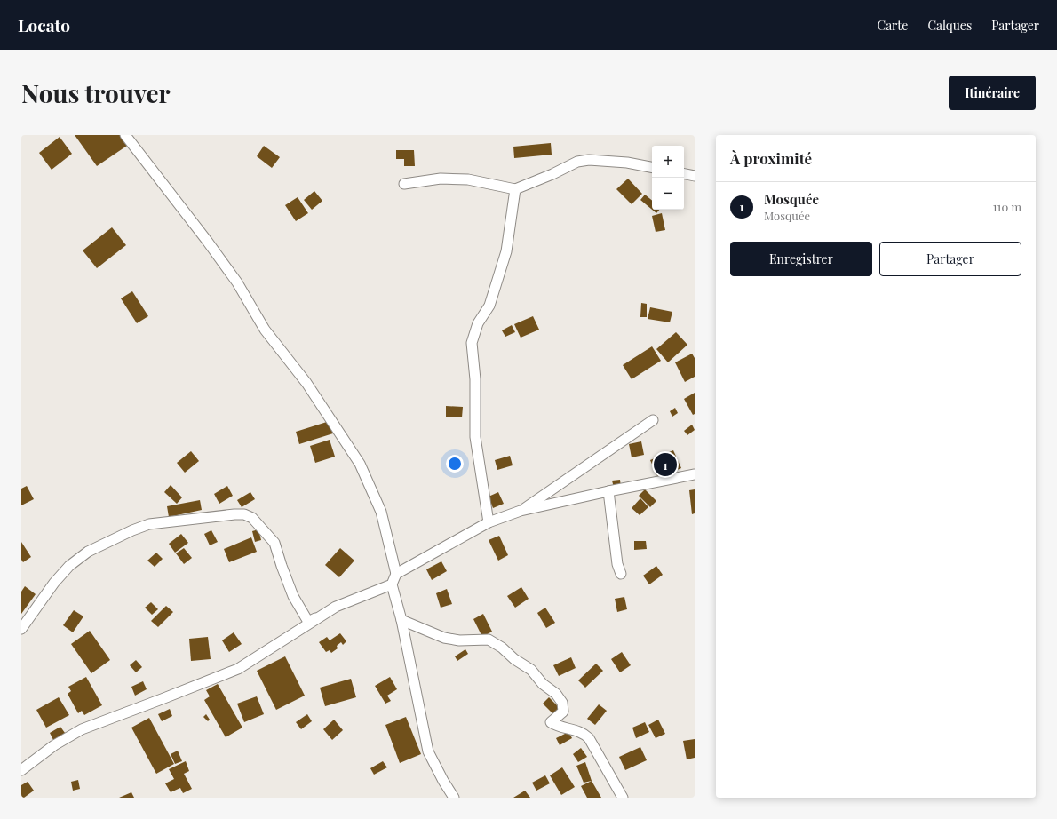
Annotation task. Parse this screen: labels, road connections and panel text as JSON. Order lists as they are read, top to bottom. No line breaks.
{"page":{"header":"Locato","nav":["Carte","Calques","Partager"],"buttons":["Itinéraire",["Enregistrer","Partager"]],"title":"Nous trouver","heading":"À proximité","map_buttons":["+","−"],"list":[{"mark":"1","name":"Mosquée","note":"Mosquée","value":"110 m"}],"pins":"1"}}
